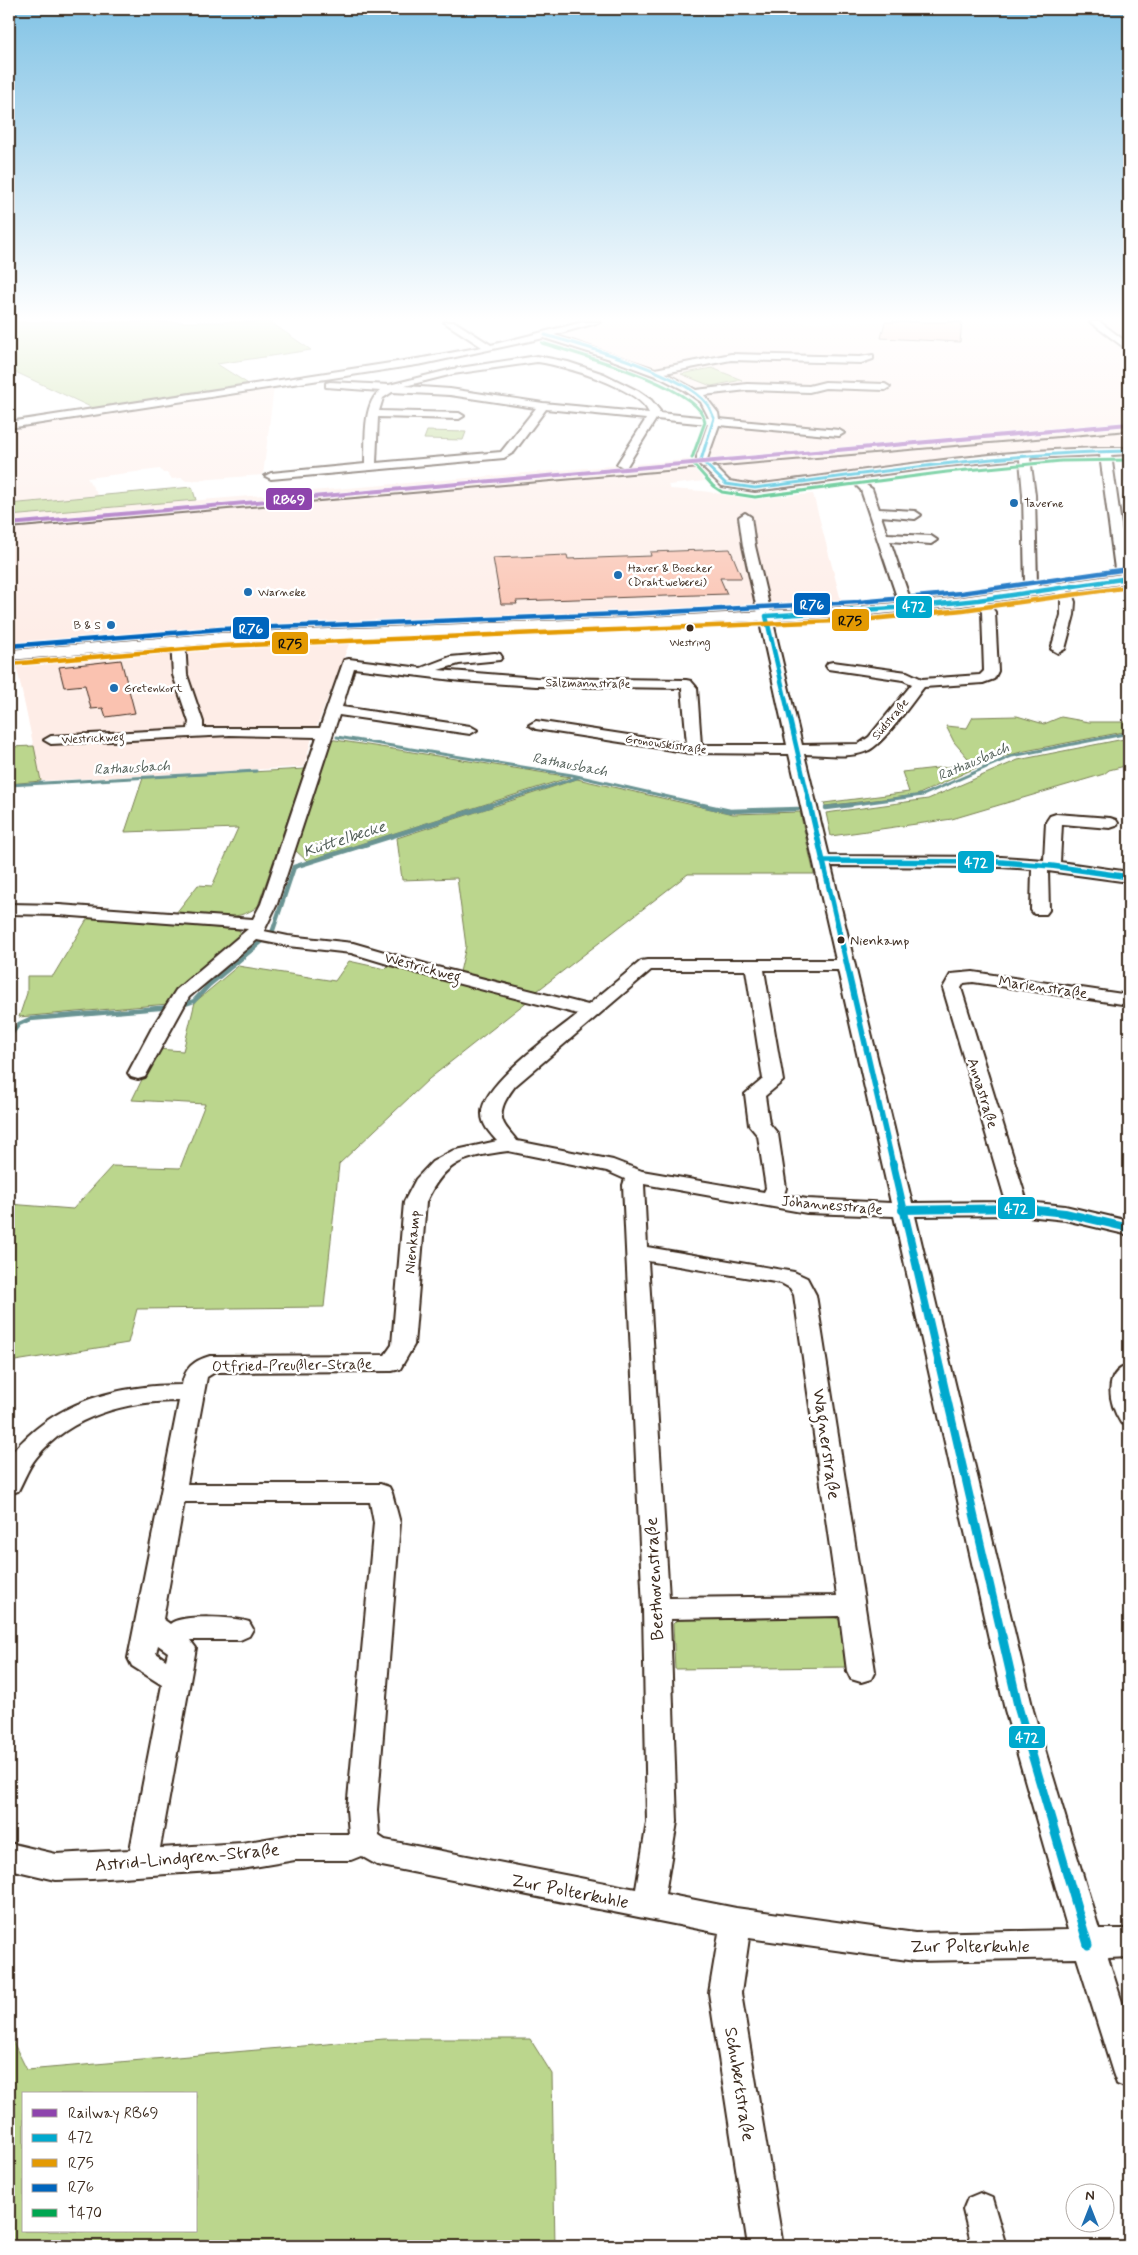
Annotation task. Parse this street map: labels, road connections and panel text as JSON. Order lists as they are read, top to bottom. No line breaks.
{"streets":{"street":["Salzmannstraße","Südstraße","Westrickweg","Gronowskistraße","Marienstraße","Annastraße","Johannesstraße","Nienkamp","Otfried-Preußler-Straße","Wagnerstraße","Beethovenstraße","Astrid-Lindgren-Straße","Zur Polterkuhle","Schubertstraße"]},"crossings":[["Salzmannstraße","Gronowskistraße"],["Südstraße","Gronowskistraße"],["Marienstraße","Annastraße"],["Annastraße","Johannesstraße"],["Johannesstraße","Nienkamp"],["Johannesstraße","Beethovenstraße"],["Nienkamp","Otfried-Preußler-Straße"],["Wagnerstraße","Beethovenstraße"],["Beethovenstraße","Zur Polterkuhle"],["Astrid-Lindgren-Straße","Zur Polterkuhle"],["Zur Polterkuhle","Schubertstraße"]],"water":["Rathausbach","Küttelbecke"],"places":["Taverne","Haver & Boecker (Drahtweberei)","Warneke","B & S","Westring","Gretenkort","Nienkamp"],"lines":["rail line RB69","transit line 472","transit line T470","transit line R76","transit line R75"],"legend":["Railway RB69","472","R75","R76","T470"],"north":"top"}
